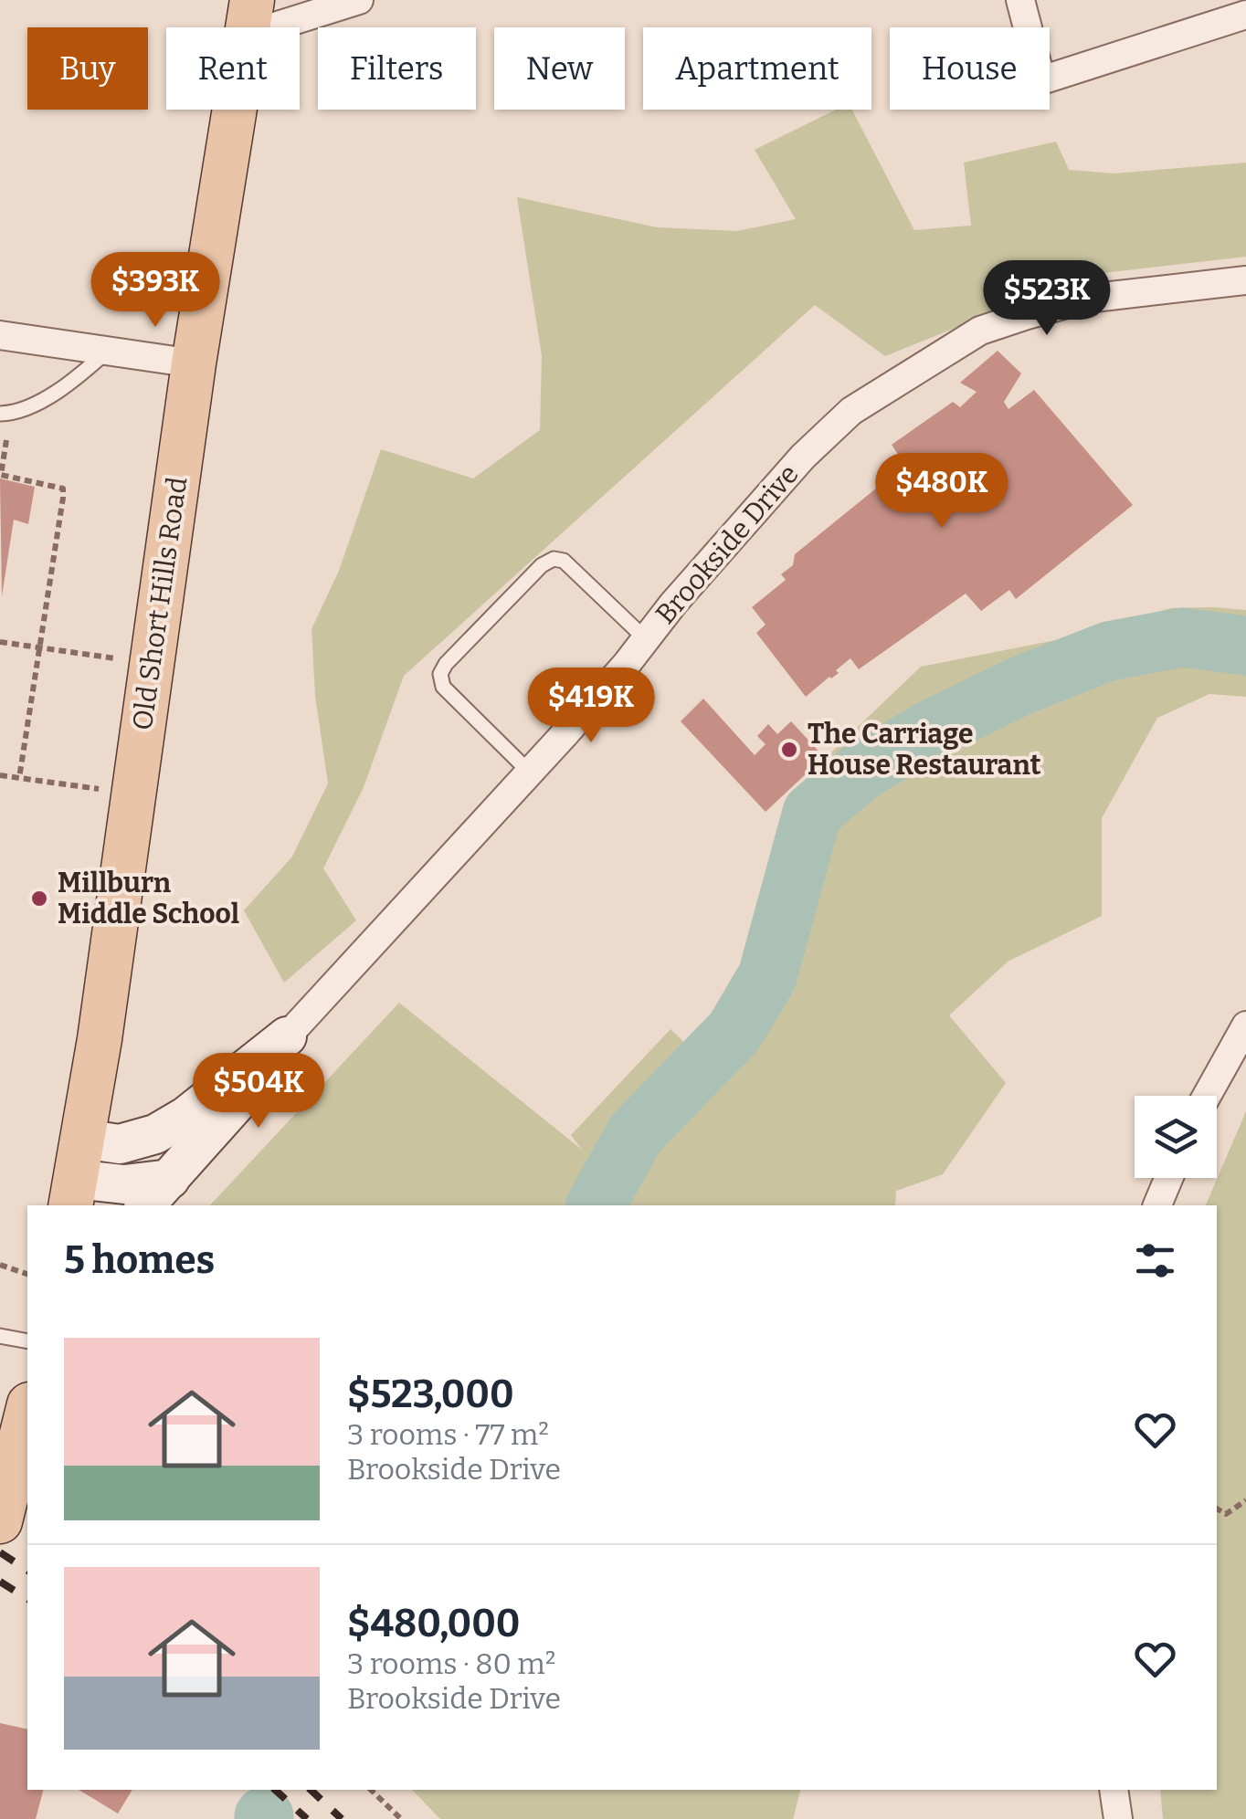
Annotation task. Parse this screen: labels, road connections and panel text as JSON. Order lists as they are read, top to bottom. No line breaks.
{"streets":{"main road":["Brookside Drive","Old Short Hills Road"]},"crossings":[["Brookside Drive","Old Short Hills Road"]],"places":["The Carriage House Restaurant","Millburn Middle School"],"page":{"chip":["Buy","Rent","Filters","New","Apartment","House"],"price":["$393K","$523K","$480K","$419K","$504K"],"heading":"5 homes","list":[{"name":"$523,000","note":"3 rooms · 77 m² · Brookside Drive"},{"name":"$480,000","note":"3 rooms · 80 m² · Brookside Drive"}]}}
